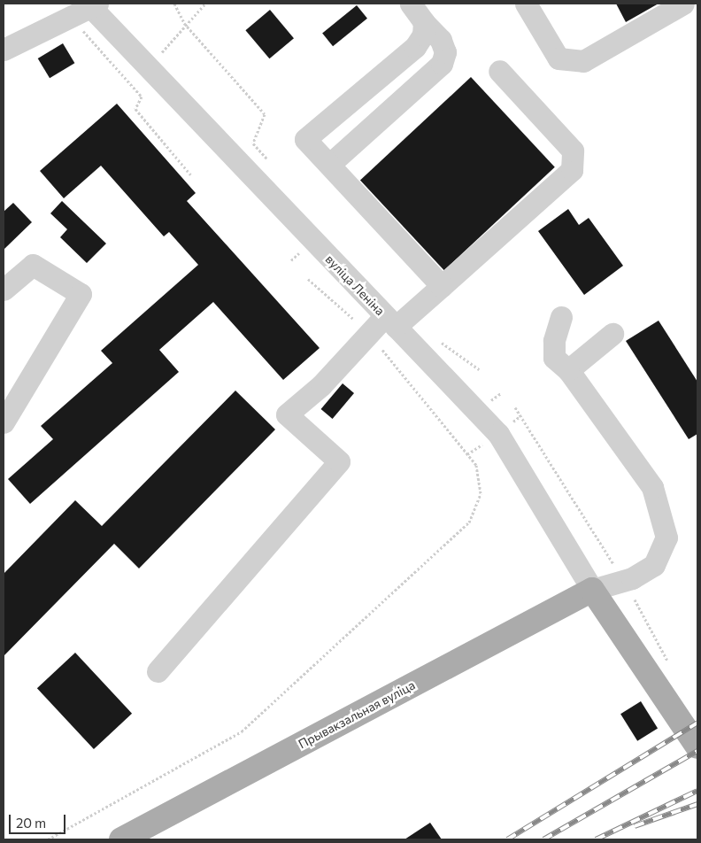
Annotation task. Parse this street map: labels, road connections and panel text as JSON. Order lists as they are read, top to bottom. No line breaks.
{"streets":{"main road":["Прывакзальная вуліца"],"street":["вуліца Леніна"]},"crossings":[["вуліца Леніна","Прывакзальная вуліца"]],"scale_bar":"20 m"}
